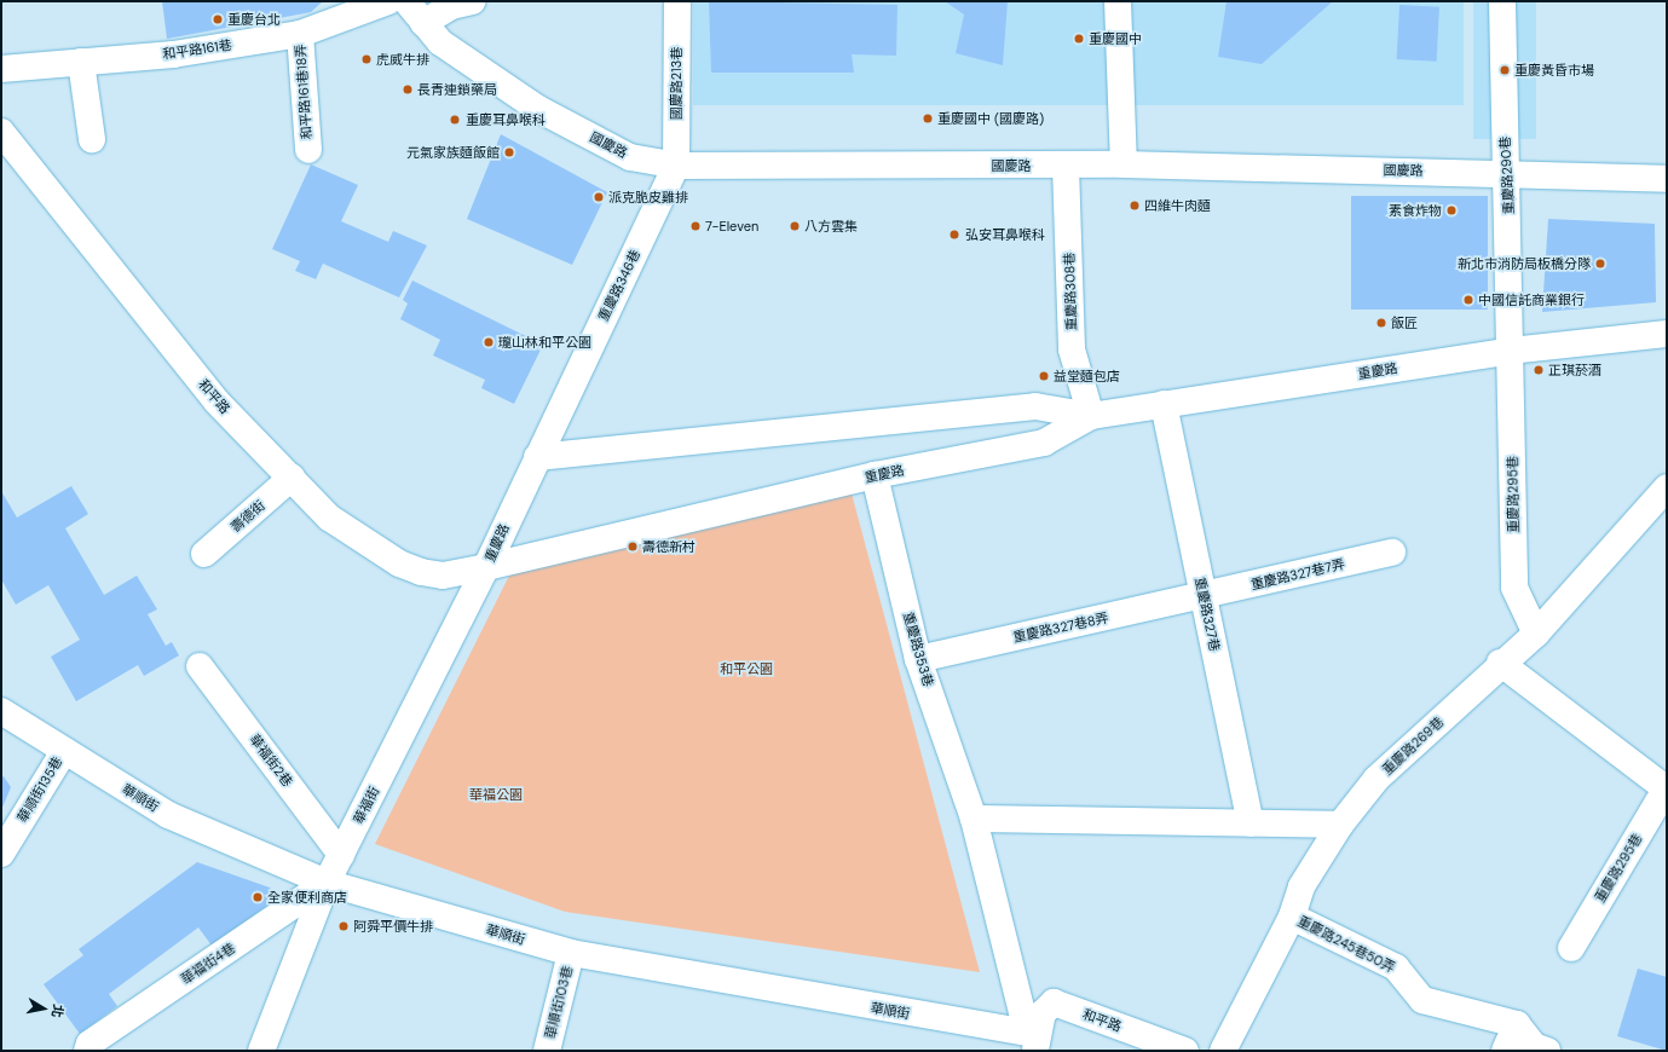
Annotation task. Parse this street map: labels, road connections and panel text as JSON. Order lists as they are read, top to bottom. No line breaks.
{"streets":{"street":["和平路161巷","國慶路213巷","和平路161巷18弄","國慶路","重慶路290巷","重慶路346巷","重慶路308巷","重慶路","和平路","重慶路295巷","壽德街","重慶路327巷7弄","重慶路327巷","重慶路327巷8弄","重慶路353巷","重慶路269巷","華福街2巷","華順街135巷","華順街","華福街","重慶路245巷50弄","華福街4巷","華順街103巷"]},"crossings":[["和平路161巷","和平路161巷18弄"],["國慶路213巷","國慶路"],["國慶路213巷","重慶路346巷"],["國慶路","重慶路290巷"],["國慶路","重慶路346巷"],["國慶路","重慶路308巷"],["重慶路290巷","重慶路"],["重慶路290巷","重慶路295巷"],["重慶路346巷","重慶路"],["重慶路308巷","重慶路"],["重慶路","和平路"],["重慶路","重慶路295巷"],["重慶路","重慶路327巷"],["重慶路","重慶路353巷"],["重慶路","華福街"],["和平路","壽德街"],["和平路","重慶路353巷"],["和平路","華順街"],["和平路","華福街"],["重慶路295巷","重慶路269巷"],["重慶路327巷7弄","重慶路327巷"],["重慶路327巷7弄","重慶路327巷8弄"],["重慶路327巷","重慶路327巷8弄"],["重慶路327巷8弄","重慶路353巷"],["重慶路353巷","華順街"],["重慶路269巷","重慶路245巷50弄"],["華福街2巷","華福街"],["華順街135巷","華順街"],["華順街","華福街"],["華順街","華福街4巷"],["華順街","華順街103巷"],["華福街","華福街4巷"]],"parks":["和平公園","華福公園"],"places":["重慶台北","重慶國中","虎威牛排","重慶黃昏市場","長青連鎖藥局","重慶國中 (國慶路)","重慶耳鼻喉科","元氣家族麵飯館","派克脆皮雞排","四維牛肉麵","素食炸物","7-Eleven","八方雲集","弘安耳鼻喉科","新北市消防局板橋分隊","中國信託商業銀行","飯匠","瓏山林和平公園","正琪菸酒","益堂麵包店","壽德新村","全家便利商店","阿舜平價牛排"],"north":"right"}
